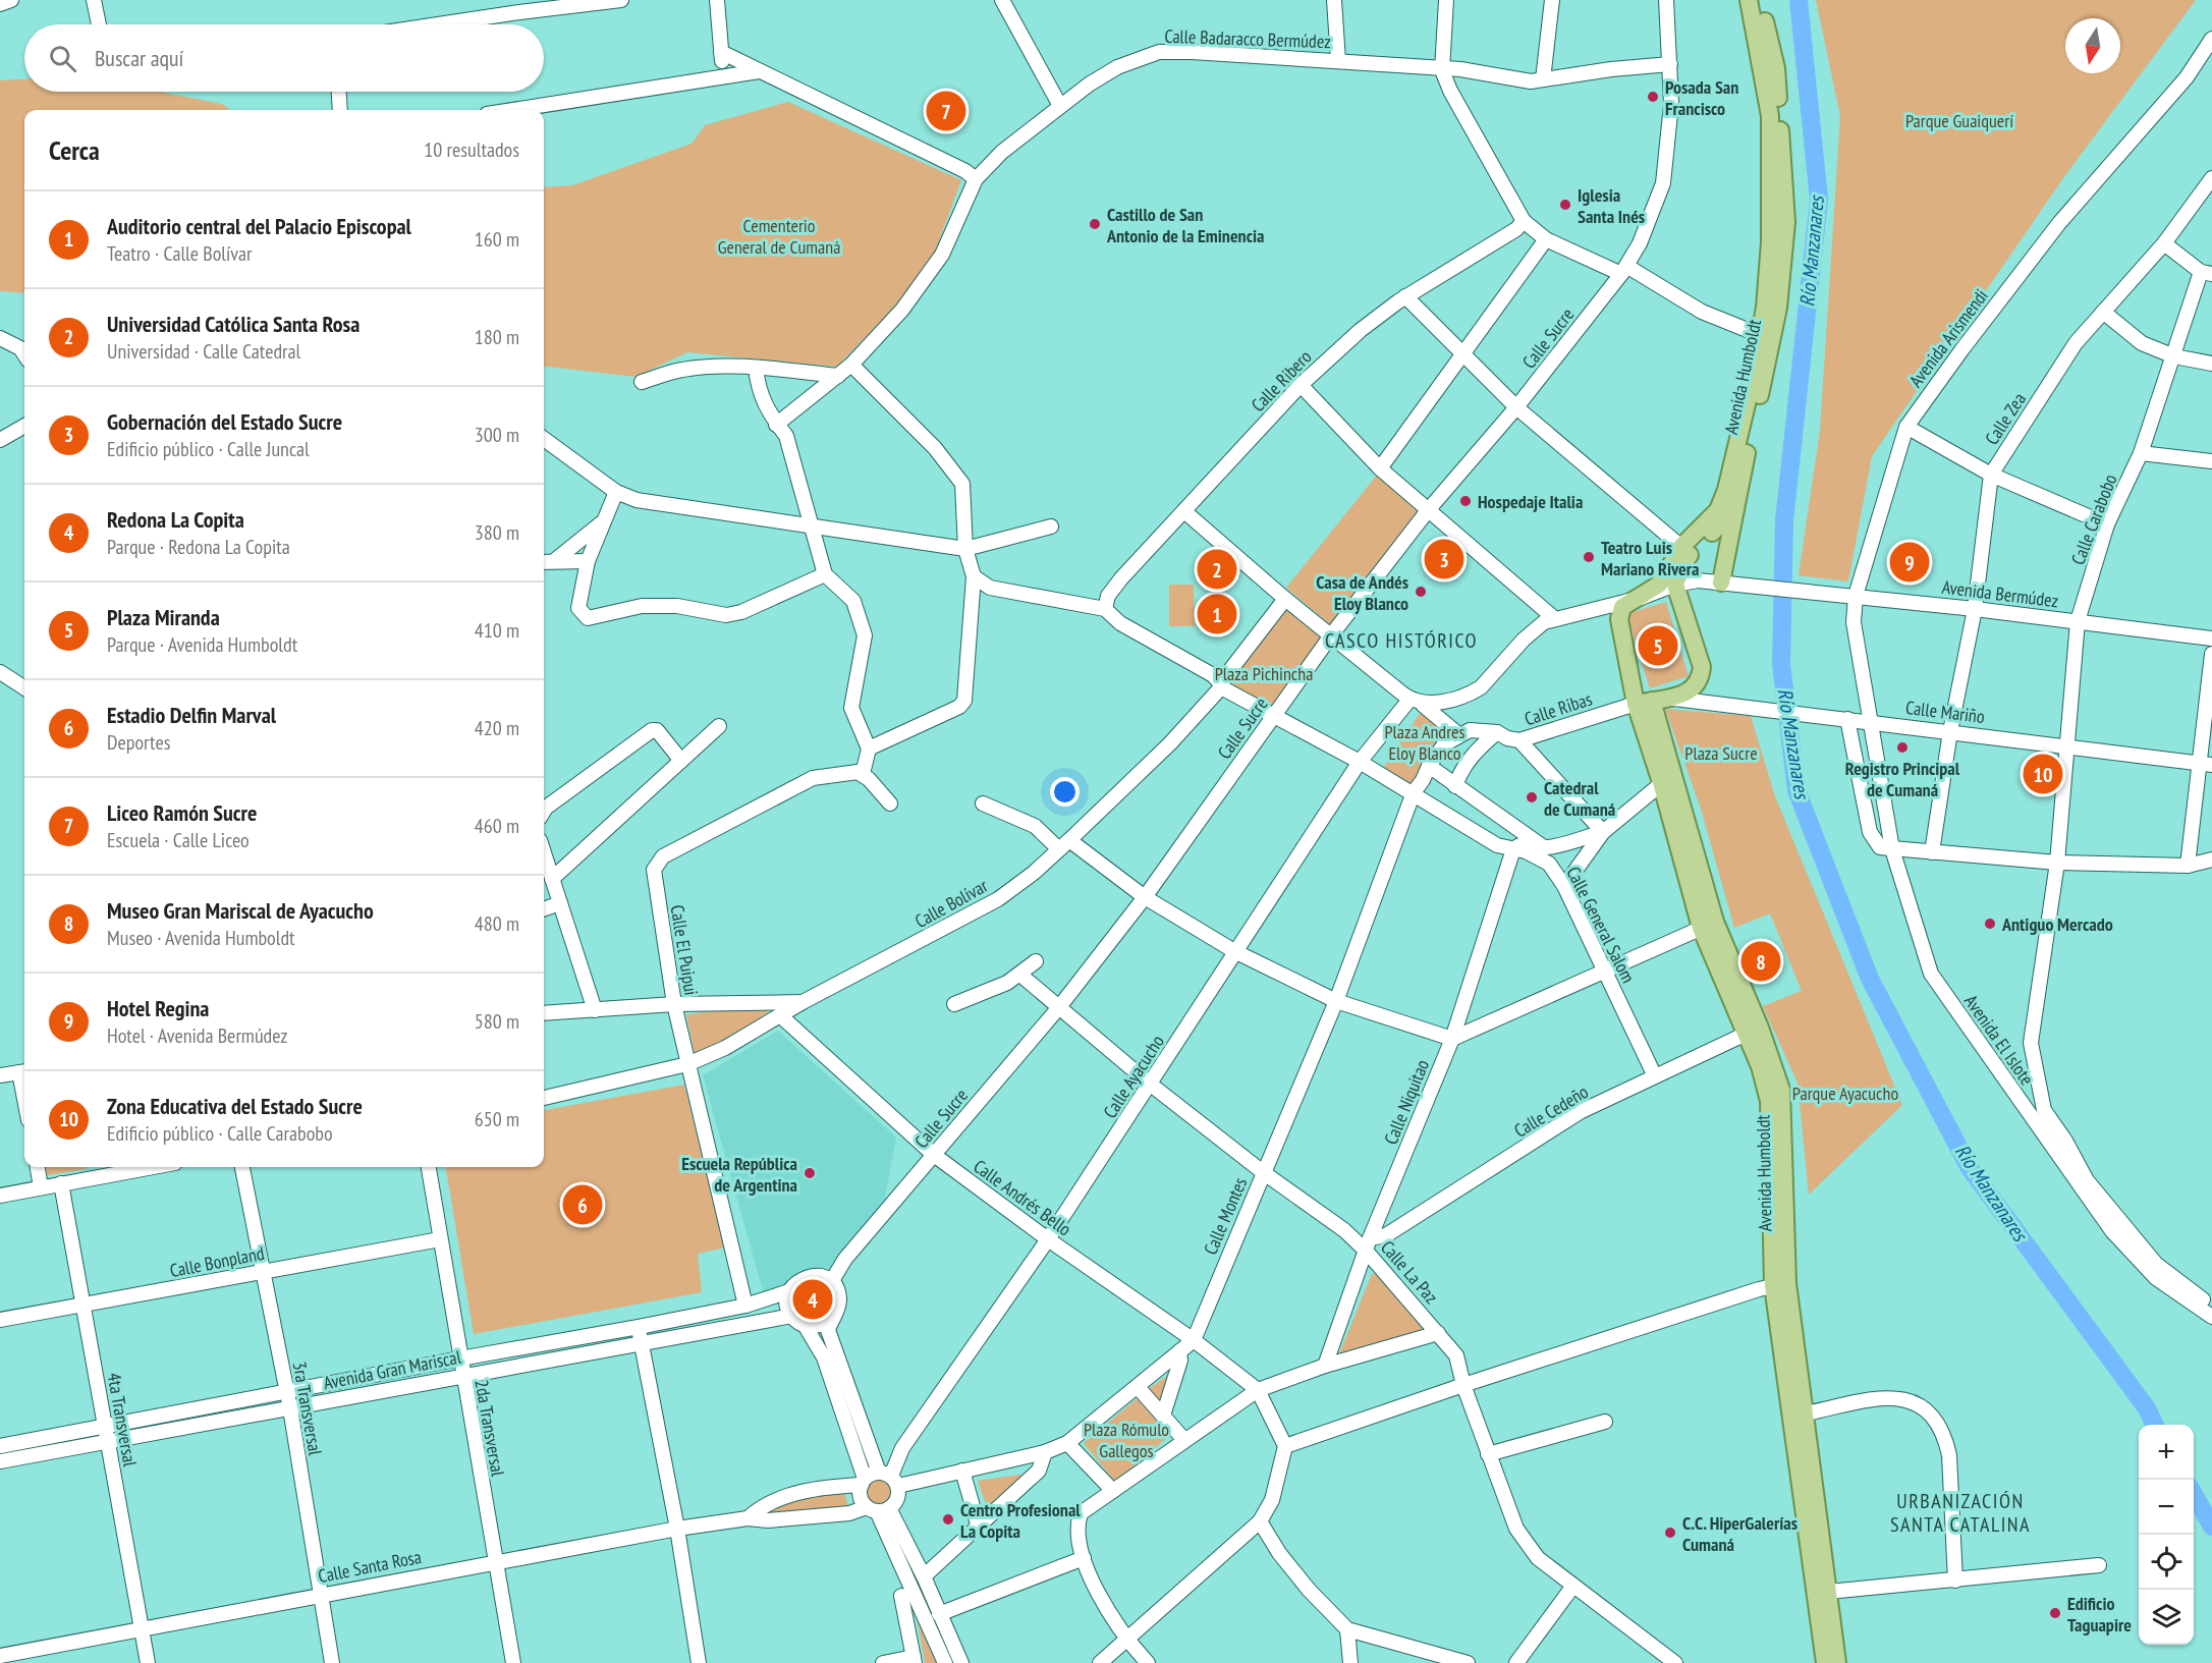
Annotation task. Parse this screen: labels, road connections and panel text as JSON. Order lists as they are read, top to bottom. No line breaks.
{"streets":{"main road":["Avenida Humboldt"],"street":["Calle Badaracco Bermúdez","Calle Sucre","Avenida Arismendi","Calle Ribero","Calle Zea","Calle Carabobo","Avenida Bermúdez","Calle Ribas","Calle Mariño","Calle Bolívar","Calle General Salom","Calle El Puipui","Avenida El Islote","Calle Ayacucho","Calle Niquitao","Calle Cedeño","Calle Andrés Bello","Calle Montes","Calle Bonpland","Calle La Paz","Avenida Gran Mariscal","3ra Transversal","4ta Transversal","2da Transversal","Calle Santa Rosa"]},"crossings":[["Calle Badaracco Bermúdez","Calle Sucre"],["Calle Sucre","Calle General Salom"],["Calle Sucre","Calle Andrés Bello"],["Calle Sucre","Calle La Paz"],["Calle Sucre","Avenida Gran Mariscal"],["Avenida Arismendi","Avenida Bermúdez"],["Avenida Arismendi","Calle Mariño"],["Avenida Arismendi","Avenida El Islote"],["Avenida Humboldt","Avenida Bermúdez"],["Avenida Humboldt","Calle Ribas"],["Avenida Humboldt","Calle Cedeño"],["Calle Ribero","Calle General Salom"],["Calle Zea","Avenida Bermúdez"],["Calle Zea","Calle Mariño"],["Calle Carabobo","Avenida Bermúdez"],["Calle Carabobo","Calle Mariño"],["Calle Carabobo","Avenida El Islote"],["Calle Mariño","Avenida El Islote"],["Calle Bolívar","Calle General Salom"],["Calle Bolívar","Calle El Puipui"],["Calle Bolívar","Calle Andrés Bello"],["Calle General Salom","Calle Ayacucho"],["Calle General Salom","Calle Niquitao"],["Calle General Salom","Calle Cedeño"],["Calle General Salom","Calle Montes"],["Calle El Puipui","Avenida Gran Mariscal"],["Calle Ayacucho","Calle Andrés Bello"],["Calle Ayacucho","Calle Montes"],["Calle Ayacucho","Calle La Paz"],["Calle Ayacucho","Calle Santa Rosa"],["Calle Niquitao","Calle Cedeño"],["Calle Niquitao","Calle La Paz"],["Calle Cedeño","Calle La Paz"],["Calle Andrés Bello","Calle Montes"],["Calle Montes","Calle La Paz"],["Calle Montes","Calle Santa Rosa"],["Calle Bonpland","3ra Transversal"],["Calle Bonpland","4ta Transversal"],["Calle Bonpland","2da Transversal"],["Avenida Gran Mariscal","3ra Transversal"],["Avenida Gran Mariscal","4ta Transversal"],["Avenida Gran Mariscal","2da Transversal"],["3ra Transversal","Calle Santa Rosa"],["4ta Transversal","Calle Santa Rosa"],["2da Transversal","Calle Santa Rosa"]],"districts":["CASCO HISTÓRICO","URBANIZACIÓN SANTA CATALINA"],"water":["Río Manzanares"],"parks":["Parque Guaiquerí","Cementerio General de Cumaná","Plaza Pichincha","Plaza Andres Eloy Blanco","Plaza Sucre","Parque Ayacucho","Plaza Rómulo Gallegos"],"places":["Posada San Francisco","Iglesia Santa Inés","Castillo de San Antonio de la Eminencia","Hospedaje Italia","Teatro Luis Mariano Rivera","Casa de Andés Eloy Blanco","Registro Principal de Cumaná","Catedral de Cumaná","Antiguo Mercado","Escuela República de Argentina","Centro Profesional La Copita","C.C. HiperGalerías Cumaná","Edificio Taguapire"],"north":"bottom","page":{"search":"Buscar aquí","pins":["7","3","9","2","1","5","10","8","6","4"],"heading":["Cerca","10 resultados"],"list":[{"mark":"1","name":"Auditorio central del Palacio Episcopal","note":"Teatro · Calle Bolívar","value":"160 m"},{"mark":"2","name":"Universidad Católica Santa Rosa","note":"Universidad · Calle Catedral","value":"180 m"},{"mark":"3","name":"Gobernación del Estado Sucre","note":"Edificio público · Calle Juncal","value":"300 m"},{"mark":"4","name":"Redona La Copita","note":"Parque · Redona La Copita","value":"380 m"},{"mark":"5","name":"Plaza Miranda","note":"Parque · Avenida Humboldt","value":"410 m"},{"mark":"6","name":"Estadio Delfin Marval","note":"Deportes","value":"420 m"},{"mark":"7","name":"Liceo Ramón Sucre","note":"Escuela · Calle Liceo","value":"460 m"},{"mark":"8","name":"Museo Gran Mariscal de Ayacucho","note":"Museo · Avenida Humboldt","value":"480 m"},{"mark":"9","name":"Hotel Regina","note":"Hotel · Avenida Bermúdez","value":"580 m"},{"mark":"10","name":"Zona Educativa del Estado Sucre","note":"Edificio público · Calle Carabobo","value":"650 m"}],"map_buttons":["+","−"]}}
